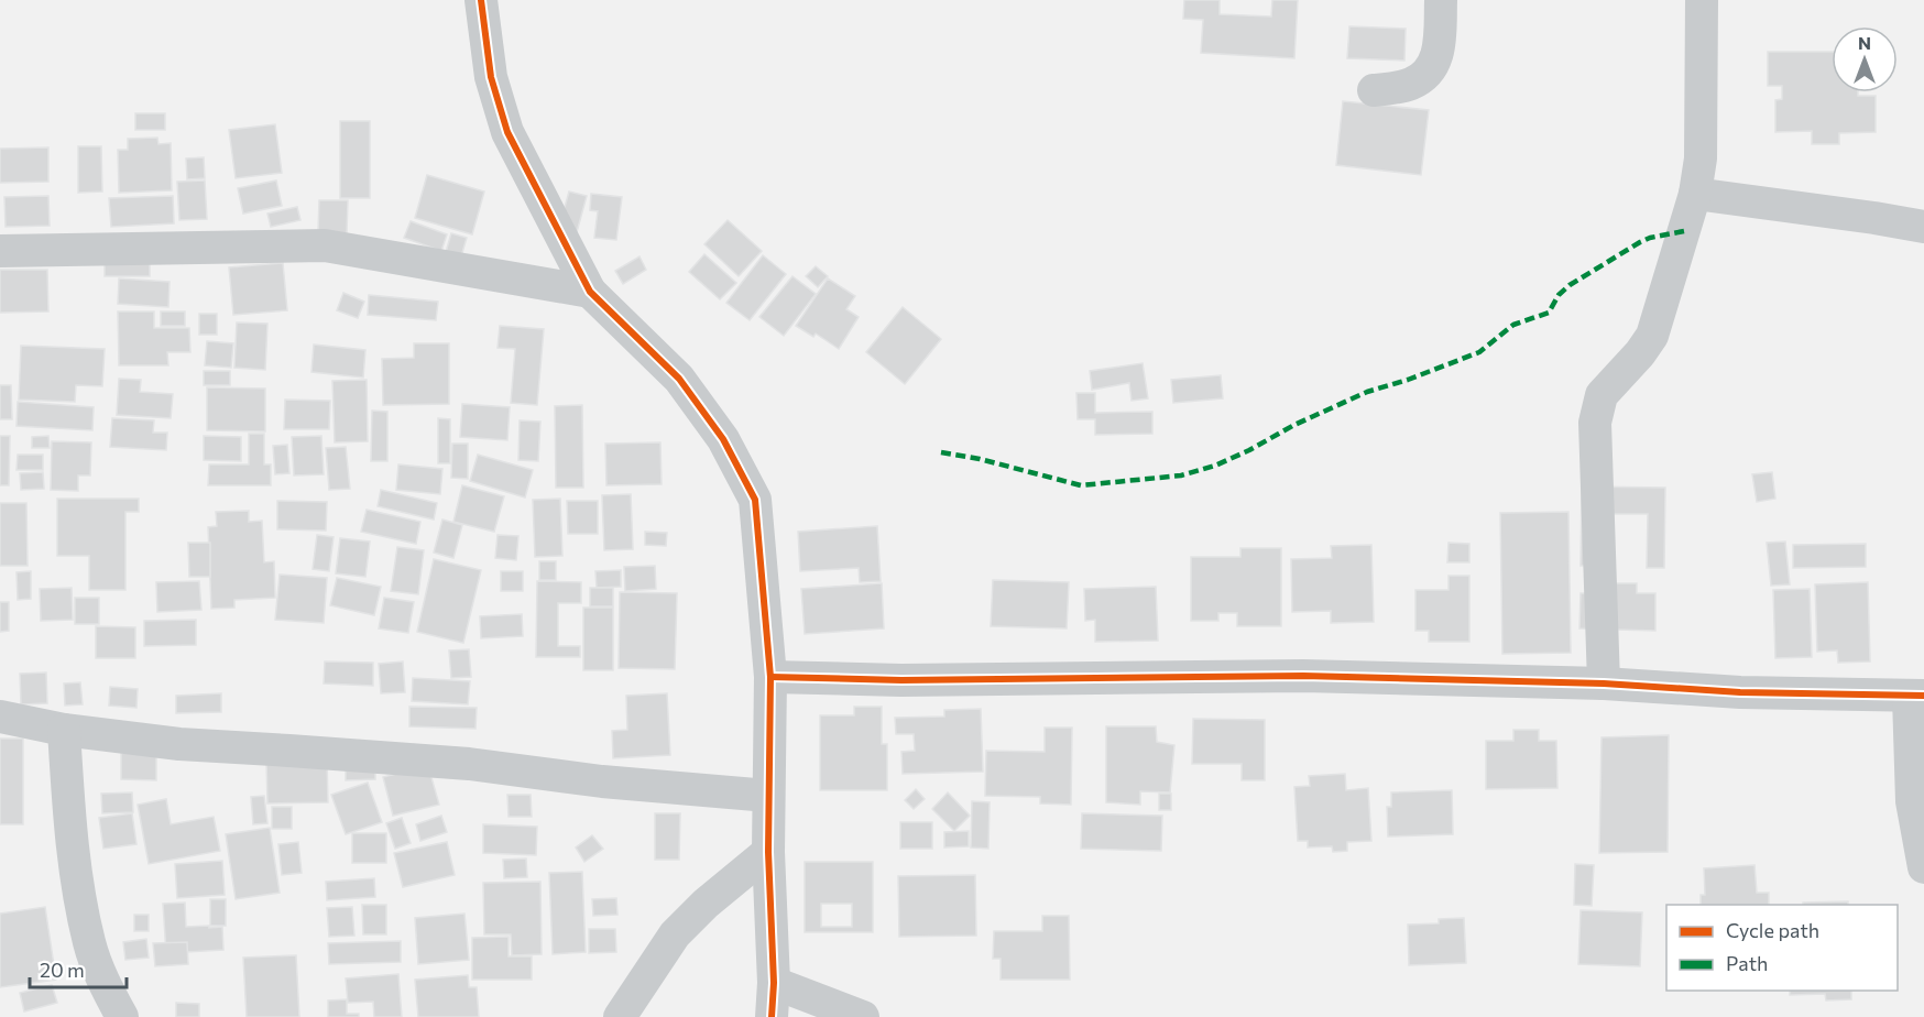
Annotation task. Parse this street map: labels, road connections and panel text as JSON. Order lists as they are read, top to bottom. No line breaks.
{"legend":["Cycle path","Path"],"scale_bar":"20 m","north":"top"}
